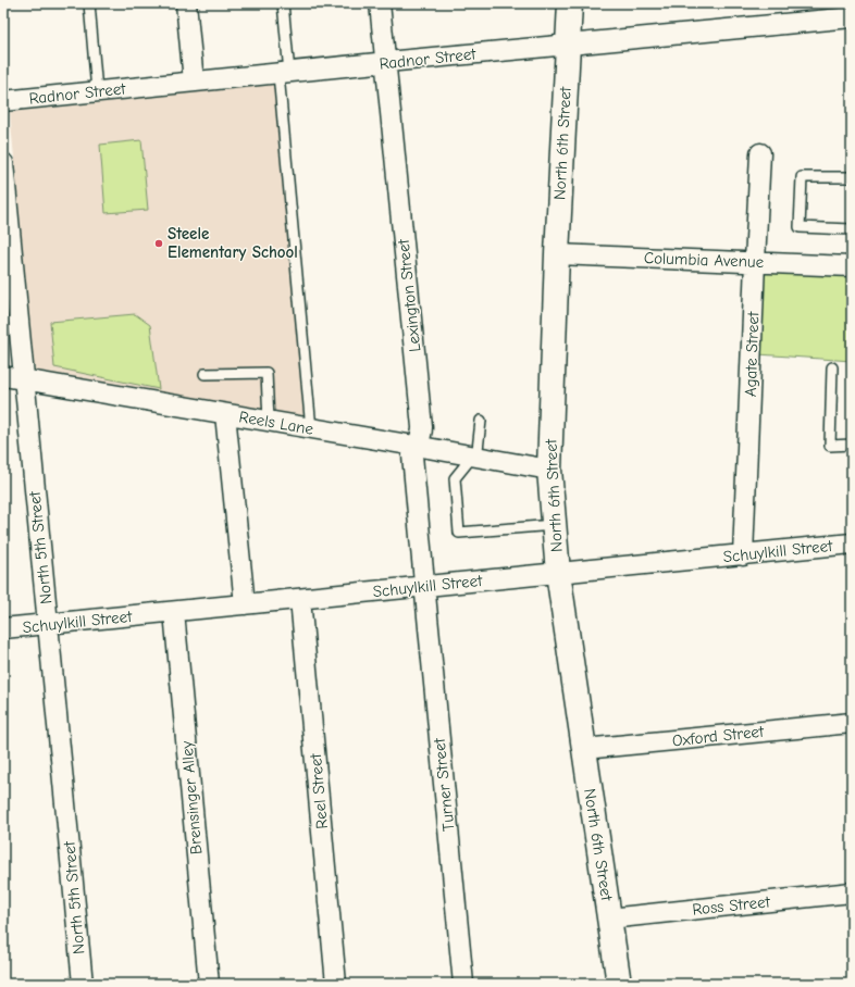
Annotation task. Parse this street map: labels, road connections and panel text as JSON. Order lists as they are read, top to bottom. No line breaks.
{"streets":{"main road":["North 6th Street"],"street":["Radnor Street","Columbia Avenue","Lexington Street","Agate Street","Reels Lane","North 5th Street","Schuylkill Street","Oxford Street","Turner Street","Reel Street","Brensinger Alley","Ross Street"]},"crossings":[["Radnor Street","North 6th Street"],["Radnor Street","Lexington Street"],["North 6th Street","Columbia Avenue"],["North 6th Street","Reels Lane"],["North 6th Street","Schuylkill Street"],["North 6th Street","Oxford Street"],["North 6th Street","Ross Street"],["Columbia Avenue","Agate Street"],["Lexington Street","Reels Lane"],["Lexington Street","Schuylkill Street"],["Lexington Street","Turner Street"],["Agate Street","Schuylkill Street"],["Reels Lane","North 5th Street"],["North 5th Street","Schuylkill Street"],["Schuylkill Street","Turner Street"],["Schuylkill Street","Reel Street"],["Schuylkill Street","Brensinger Alley"]],"places":["Steele Elementary School"]}
